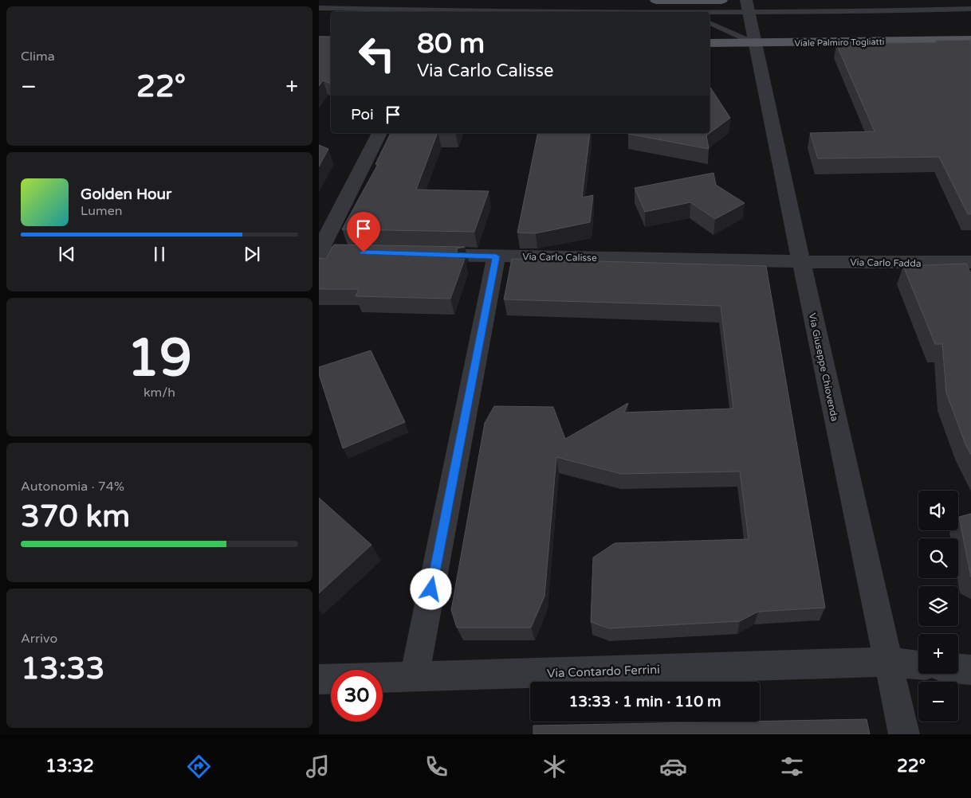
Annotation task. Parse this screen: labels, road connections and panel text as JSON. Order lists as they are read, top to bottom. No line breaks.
{"streets":{"main road":["Viale Palmiro Togliatti"],"street":["Via Carlo Calisse","Via Carlo Fadda","Via Giuseppe Chiovenda","Via Contardo Ferrini"]},"crossings":[["Viale Palmiro Togliatti","Via Giuseppe Chiovenda"],["Via Carlo Calisse","Via Carlo Fadda"],["Via Carlo Calisse","Via Giuseppe Chiovenda"],["Via Carlo Fadda","Via Giuseppe Chiovenda"],["Via Giuseppe Chiovenda","Via Contardo Ferrini"]],"page":{"tile":["Clima",["19","km/h"],["Autonomia · 74%","370 km"],["Arrivo","13:33"]],"turn":["80 m","Via Carlo Calisse"],"heat":["−","22°","+"],"then":"Poi","song":["Golden Hour","Lumen"],"map_buttons":["+","−"],"limit":"30","trip":"13:33 · 1 min · 110 m","tabs":["13:32","22°"]}}
